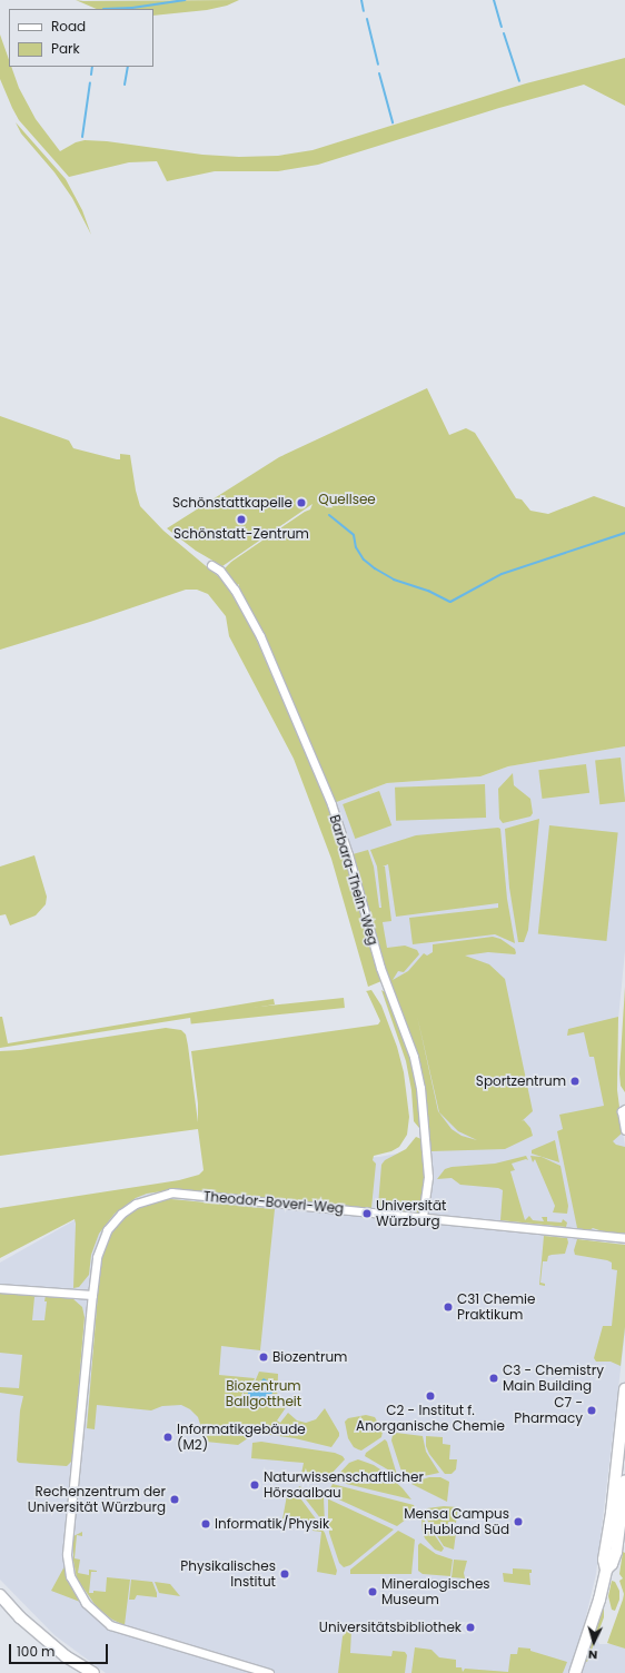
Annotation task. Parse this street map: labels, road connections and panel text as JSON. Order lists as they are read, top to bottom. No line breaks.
{"streets":{"street":["Barbara-Thein-Weg","Theodor-Boveri-Weg"]},"crossings":[["Barbara-Thein-Weg","Theodor-Boveri-Weg"]],"parks":["Quellsee","Biozentrum Ballgottheit"],"places":["Schönstattkapelle","Schönstatt-Zentrum","Sportzentrum","Universität Würzburg","C31 Chemie Praktikum","Biozentrum","C3 - Chemistry Main Building","C2 - Institut f. Anorganische Chemie","C7 - Pharmacy","Informatikgebäude (M2)","Naturwissenschaftlicher Hörsaalbau","Rechenzentrum der Universität Würzburg","Mensa Campus Hubland Süd","Informatik/Physik","Physikalisches Institut","Mineralogisches Museum","Universitätsbibliothek"],"legend":["Road","Park"],"scale_bar":"100 m","north":"bottom"}
